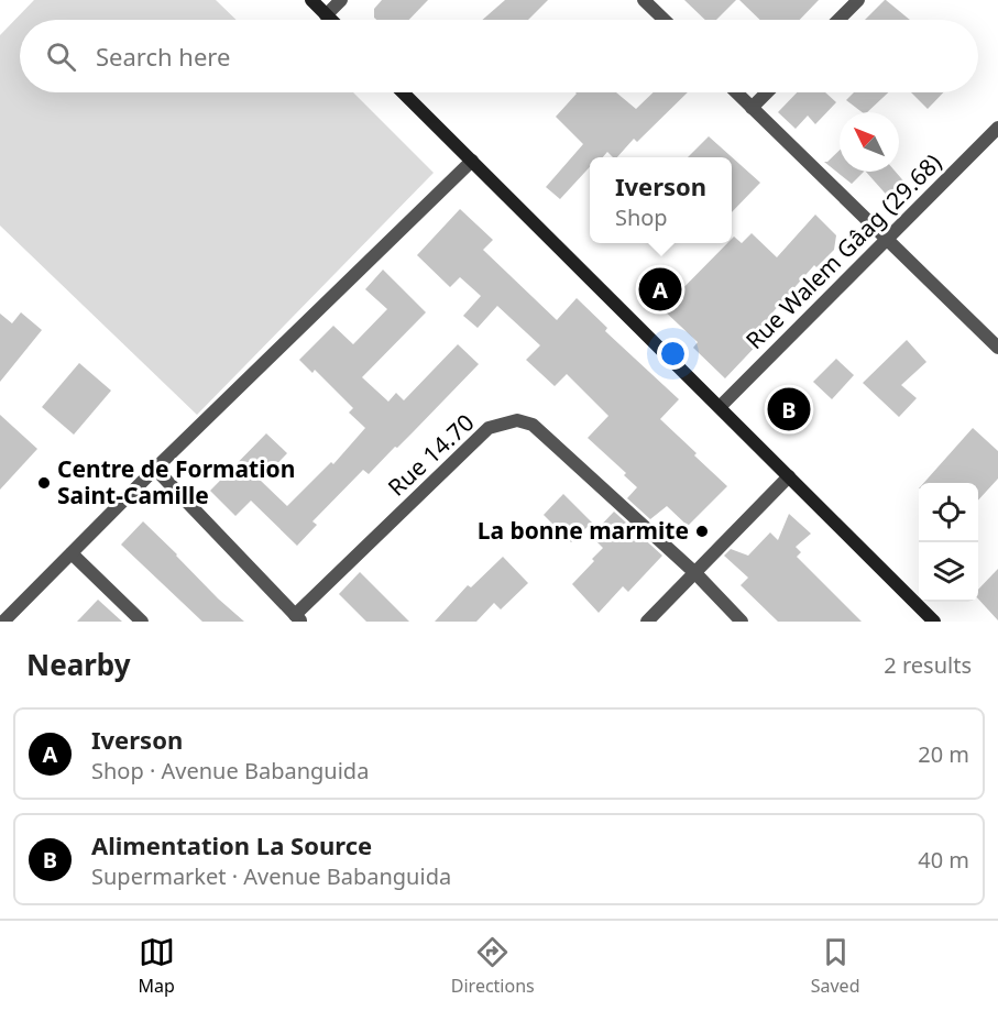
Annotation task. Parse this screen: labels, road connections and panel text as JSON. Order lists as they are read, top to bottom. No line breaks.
{"streets":{"street":["Rue Walem Gâag (29.68)","Rue 14.70"]},"places":["Centre de Formation Saint-Camille","La bonne marmite"],"north":"top left","page":{"search":"Search here","popup":["Iverson","Shop"],"pins":["A","B"],"heading":["Nearby","2 results"],"list":[{"mark":"A","name":"Iverson","note":"Shop · Avenue Babanguida","value":"20 m"},{"mark":"B","name":"Alimentation La Source","note":"Supermarket · Avenue Babanguida","value":"40 m"}],"nav":["Map","Directions","Saved"]}}
